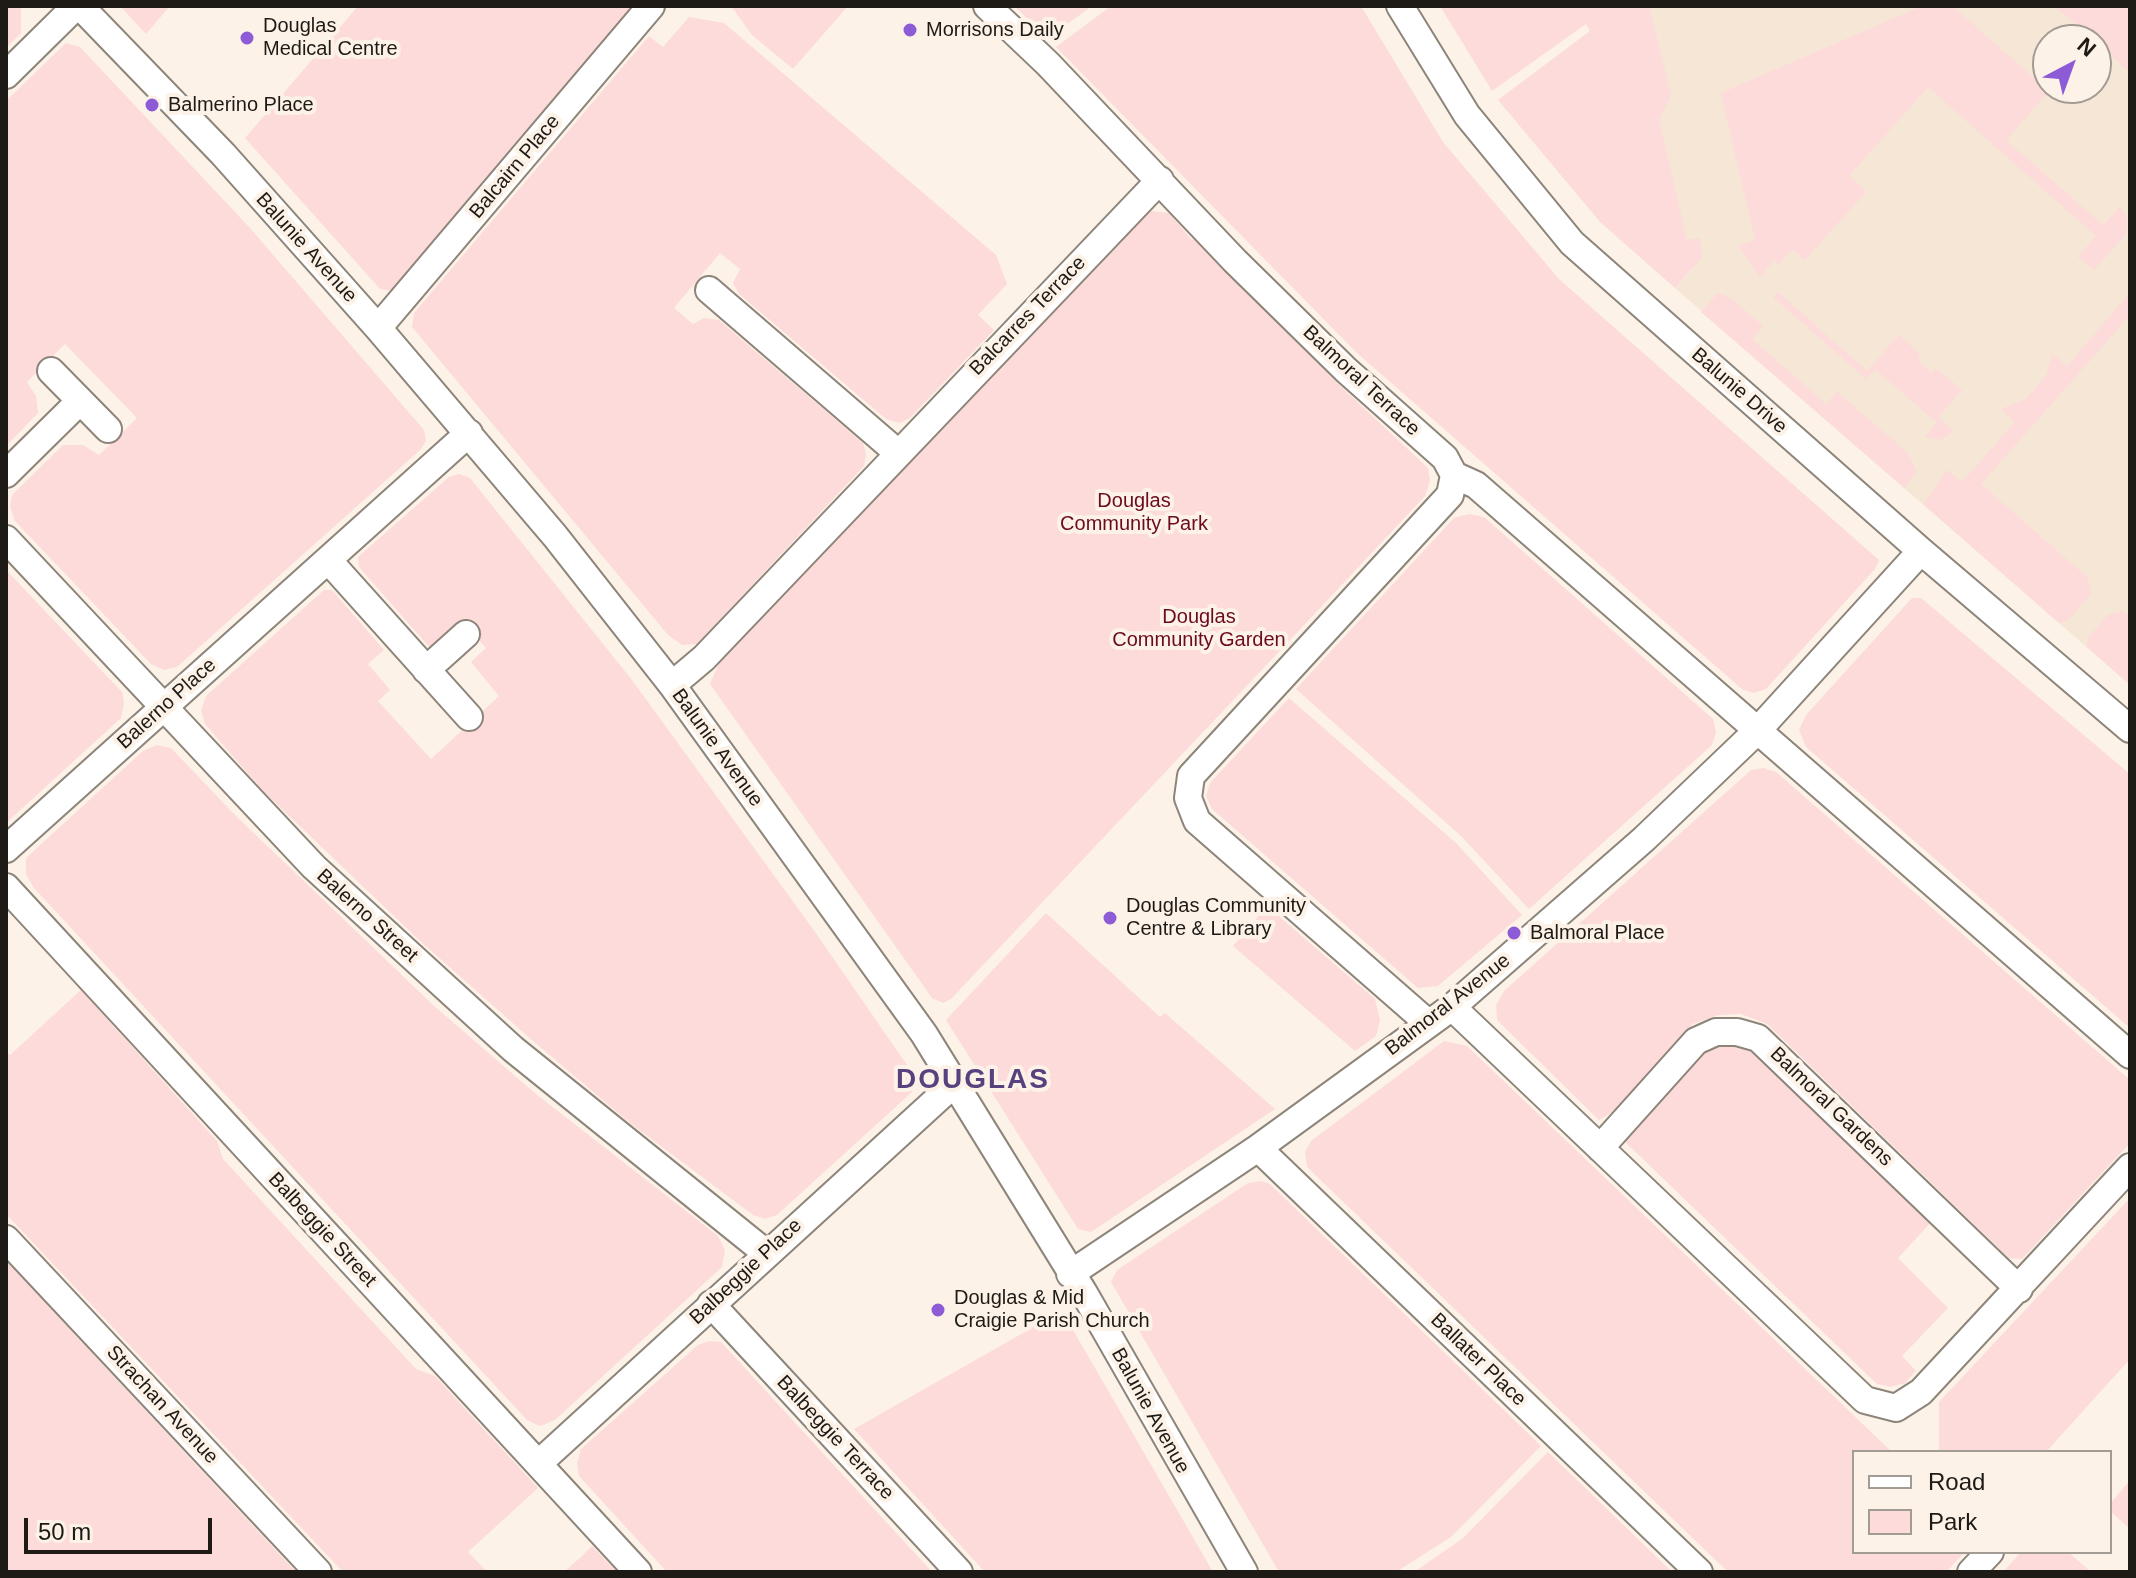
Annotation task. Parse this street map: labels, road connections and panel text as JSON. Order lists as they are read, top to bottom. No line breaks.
{"streets":{"street":["Balcairn Place","Balunie Avenue","Balcarres Terrace","Balmoral Terrace","Balunie Drive","Balerno Place","Balerno Street","Balmoral Avenue","Balmoral Gardens","Balbeggie Street","Balbeggie Place","Ballater Place","Strachan Avenue","Balbeggie Terrace"]},"crossings":[["Balcairn Place","Balunie Avenue"],["Balunie Avenue","Balcarres Terrace"],["Balunie Avenue","Balerno Place"],["Balunie Avenue","Balmoral Avenue"],["Balunie Avenue","Balbeggie Place"],["Balcarres Terrace","Balmoral Terrace"],["Balmoral Terrace","Balmoral Avenue"],["Balunie Drive","Balmoral Avenue"],["Balerno Place","Balerno Street"],["Balerno Street","Balbeggie Place"],["Balmoral Avenue","Ballater Place"],["Balbeggie Street","Balbeggie Place"],["Balbeggie Place","Balbeggie Terrace"]],"districts":["DOUGLAS"],"parks":["Douglas Community Park","Douglas Community Garden"],"places":["Morrisons Daily","Douglas Medical Centre","Balmerino Place","Douglas Community Centre & Library","Balmoral Place","Douglas & Mid Craigie Parish Church"],"legend":["Road","Park"],"scale_bar":"50 m","north":"top right"}
